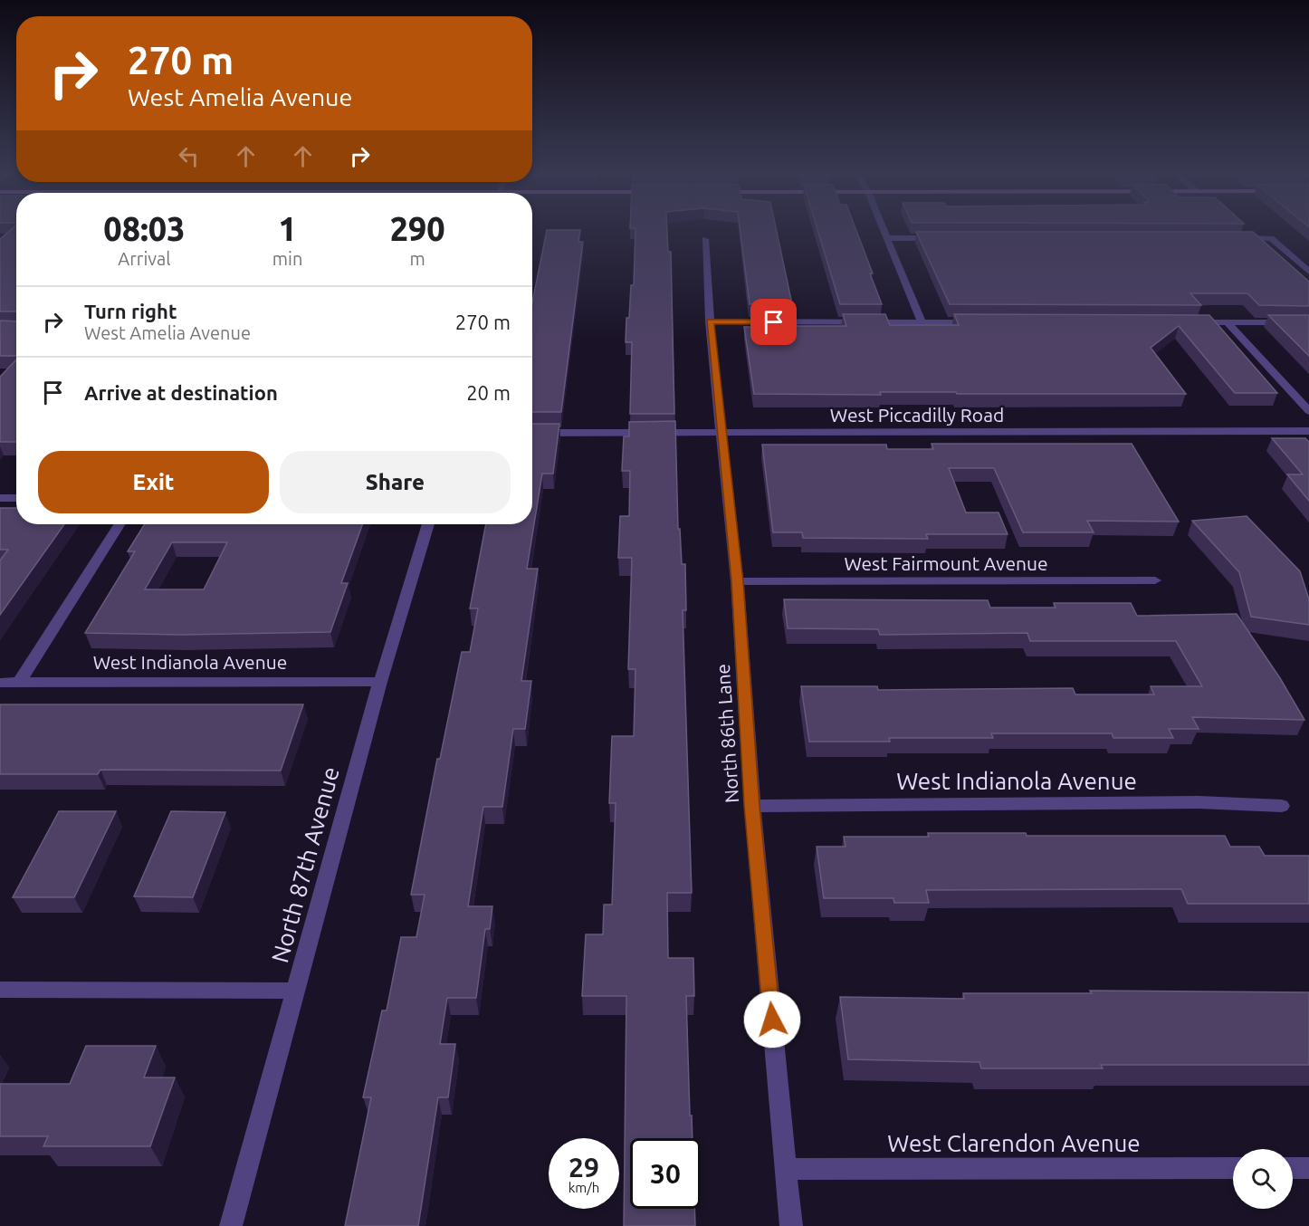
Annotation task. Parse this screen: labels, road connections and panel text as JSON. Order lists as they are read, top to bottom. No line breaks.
{"streets":{"street":["West Piccadilly Road","West Fairmount Avenue","West Indianola Avenue","North 86th Lane","North 87th Avenue","West Clarendon Avenue"]},"crossings":[["West Piccadilly Road","North 86th Lane"],["West Fairmount Avenue","North 86th Lane"],["West Indianola Avenue","North 86th Lane"],["West Indianola Avenue","North 87th Avenue"],["North 86th Lane","West Clarendon Avenue"]],"page":{"turn":["270 m","West Amelia Avenue"],"eta":["08:03","Arrival","1","min","290","m"],"list":[{"name":"Turn right","note":"West Amelia Avenue","value":"270 m"},{"name":"Arrive at destination","value":"20 m"}],"buttons":["Exit","Share"],"speed":"29 km/h","limit":"30"}}
